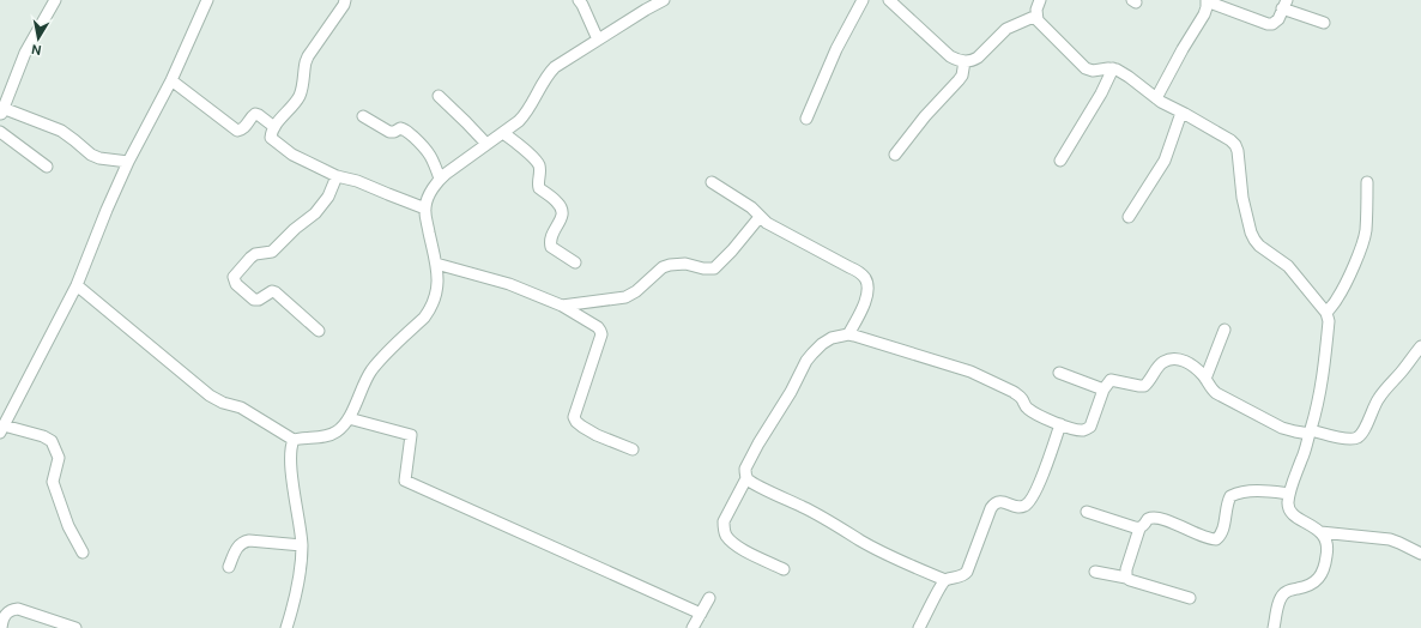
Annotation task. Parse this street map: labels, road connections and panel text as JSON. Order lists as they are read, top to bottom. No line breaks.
{"north":"bottom"}
